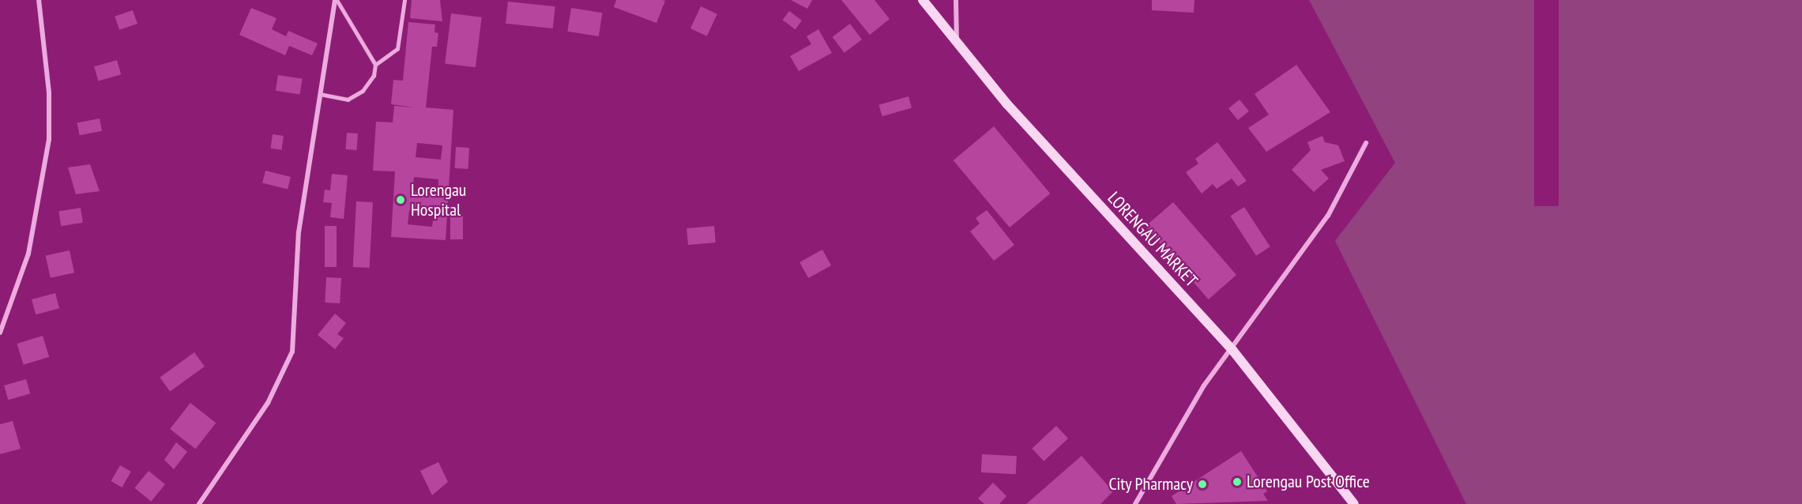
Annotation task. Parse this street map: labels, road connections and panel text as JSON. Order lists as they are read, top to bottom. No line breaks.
{"streets":{"main road":["LORENGAU MARKET"]},"places":["Lorengau Hospital","Lorengau Post Office","City Pharmacy"]}
